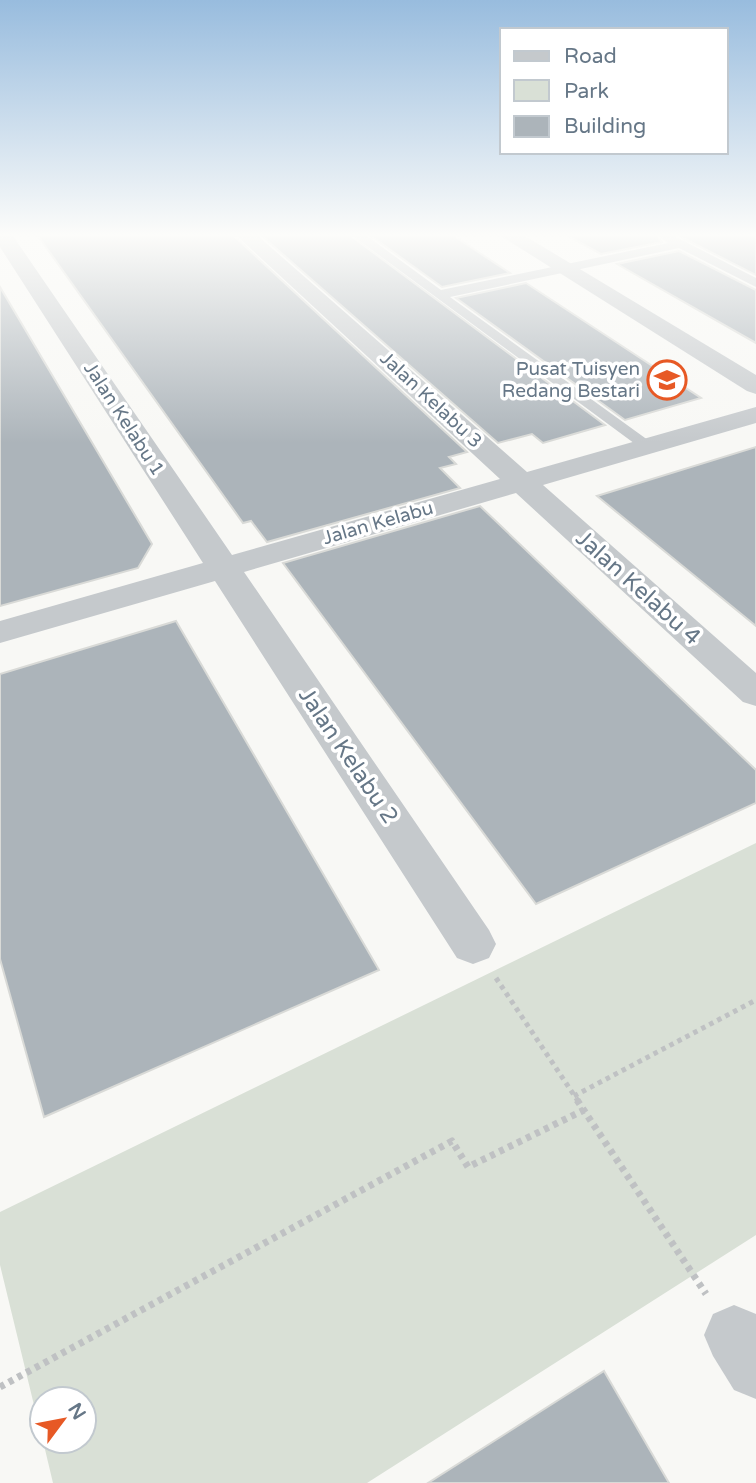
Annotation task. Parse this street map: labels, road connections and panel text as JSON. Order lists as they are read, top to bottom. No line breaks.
{"streets":{"street":["Jalan Kelabu 3","Jalan Kelabu 1","Jalan Kelabu","Jalan Kelabu 4","Jalan Kelabu 2"]},"crossings":[["Jalan Kelabu 3","Jalan Kelabu"],["Jalan Kelabu 3","Jalan Kelabu 4"],["Jalan Kelabu 1","Jalan Kelabu"],["Jalan Kelabu 1","Jalan Kelabu 2"],["Jalan Kelabu","Jalan Kelabu 4"],["Jalan Kelabu","Jalan Kelabu 2"]],"places":{"school or university":["Pusat Tuisyen Redang Bestari"]},"legend":["Road","Park","Building"],"north":"top right"}
